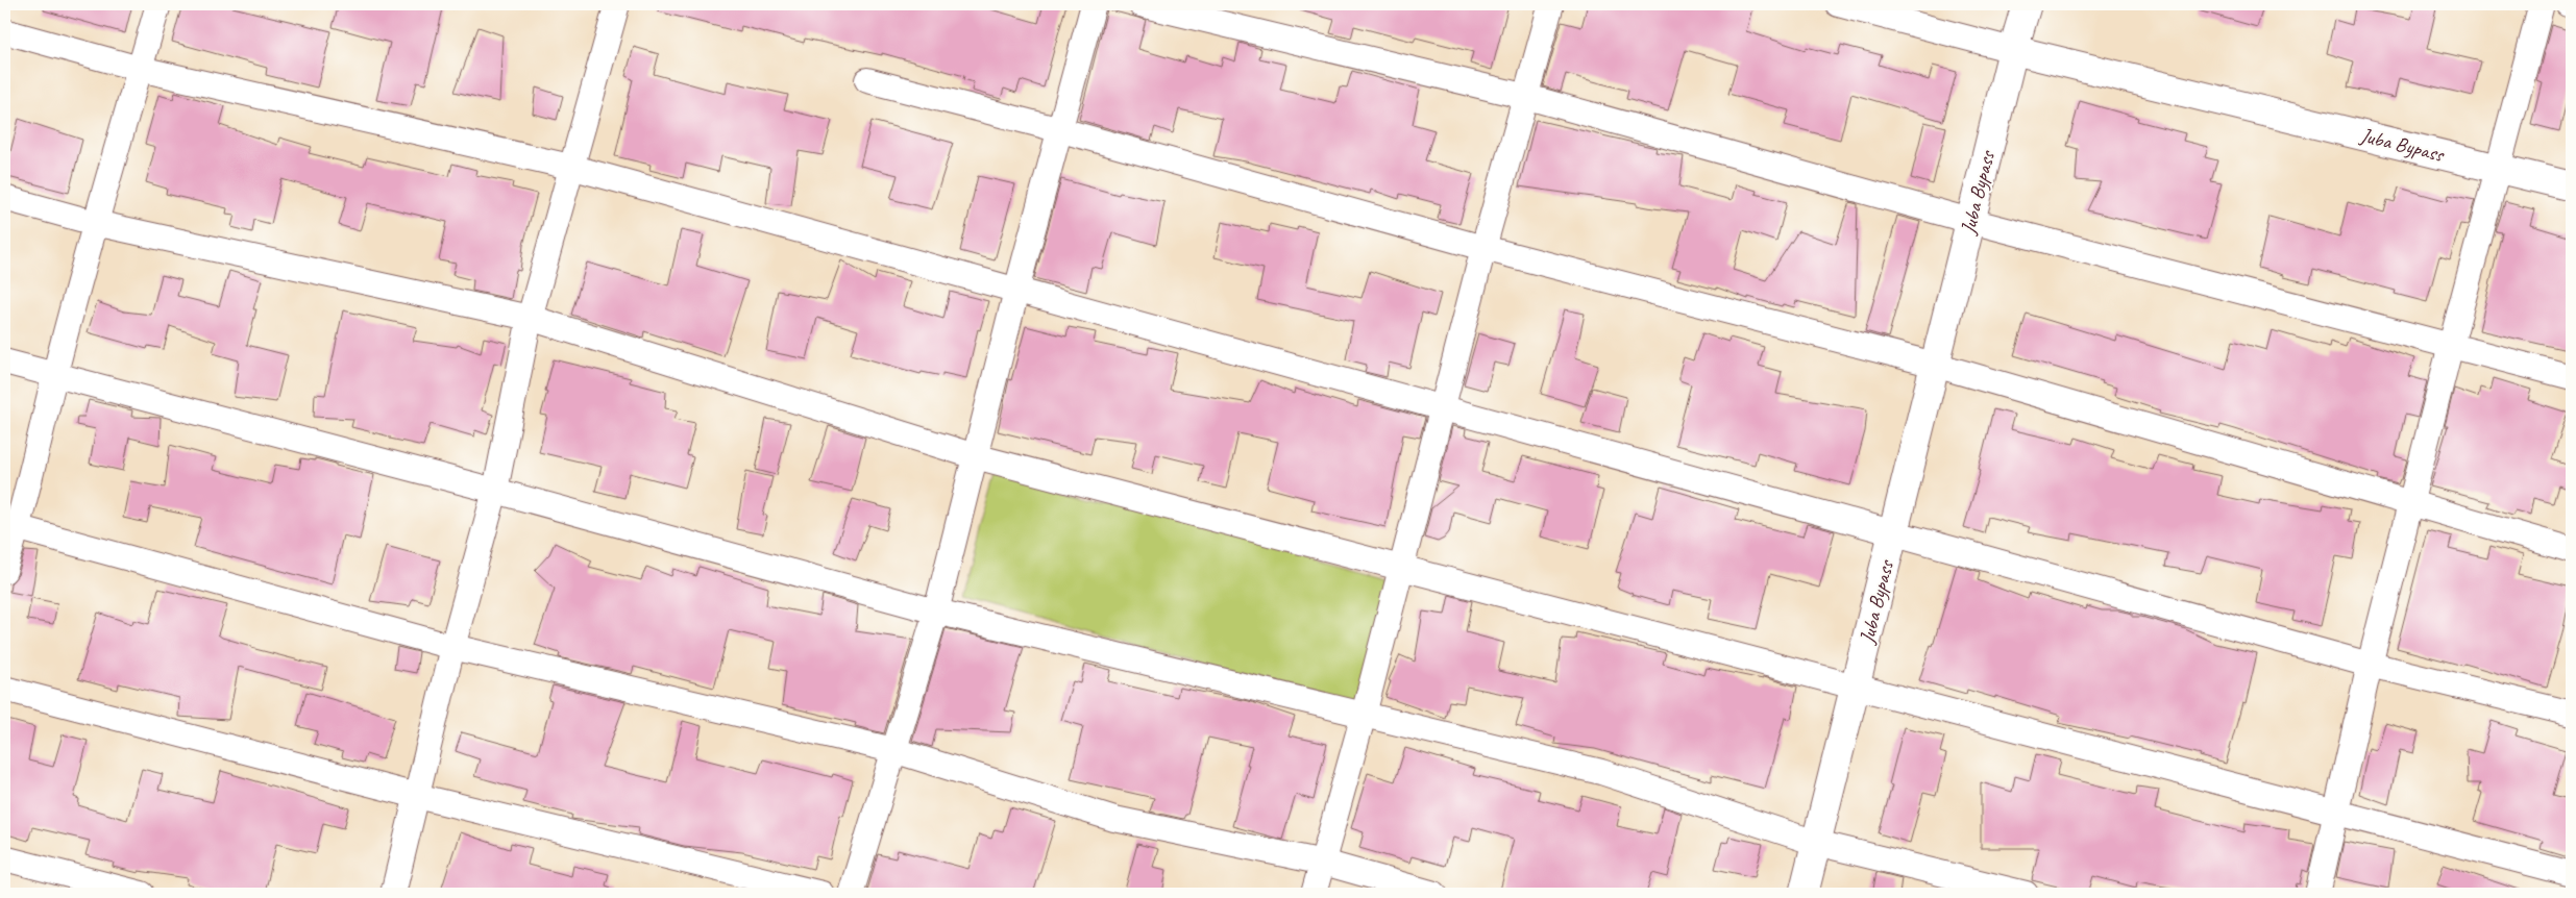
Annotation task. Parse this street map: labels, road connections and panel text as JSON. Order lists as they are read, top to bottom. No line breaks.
{"streets":{"main road":["Juba Bypass"]}}
